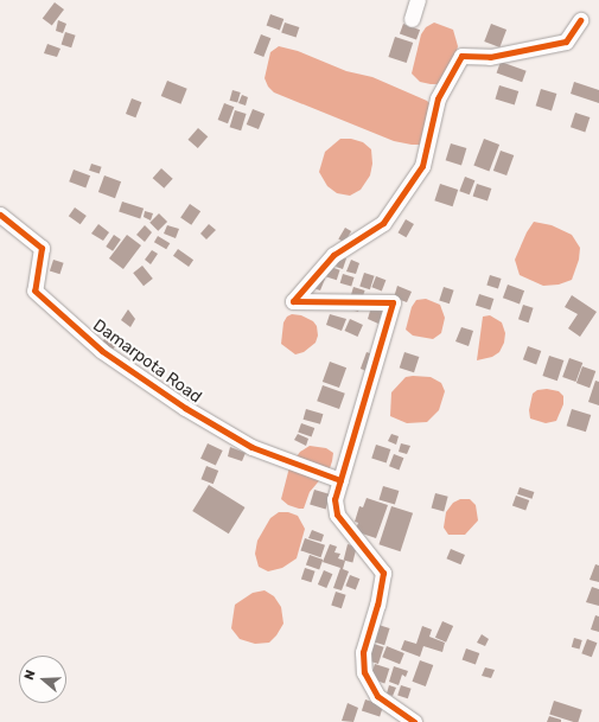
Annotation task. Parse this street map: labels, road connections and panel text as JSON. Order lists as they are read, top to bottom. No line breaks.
{"streets":{"street":["Damarpota Road"]},"north":"left"}
